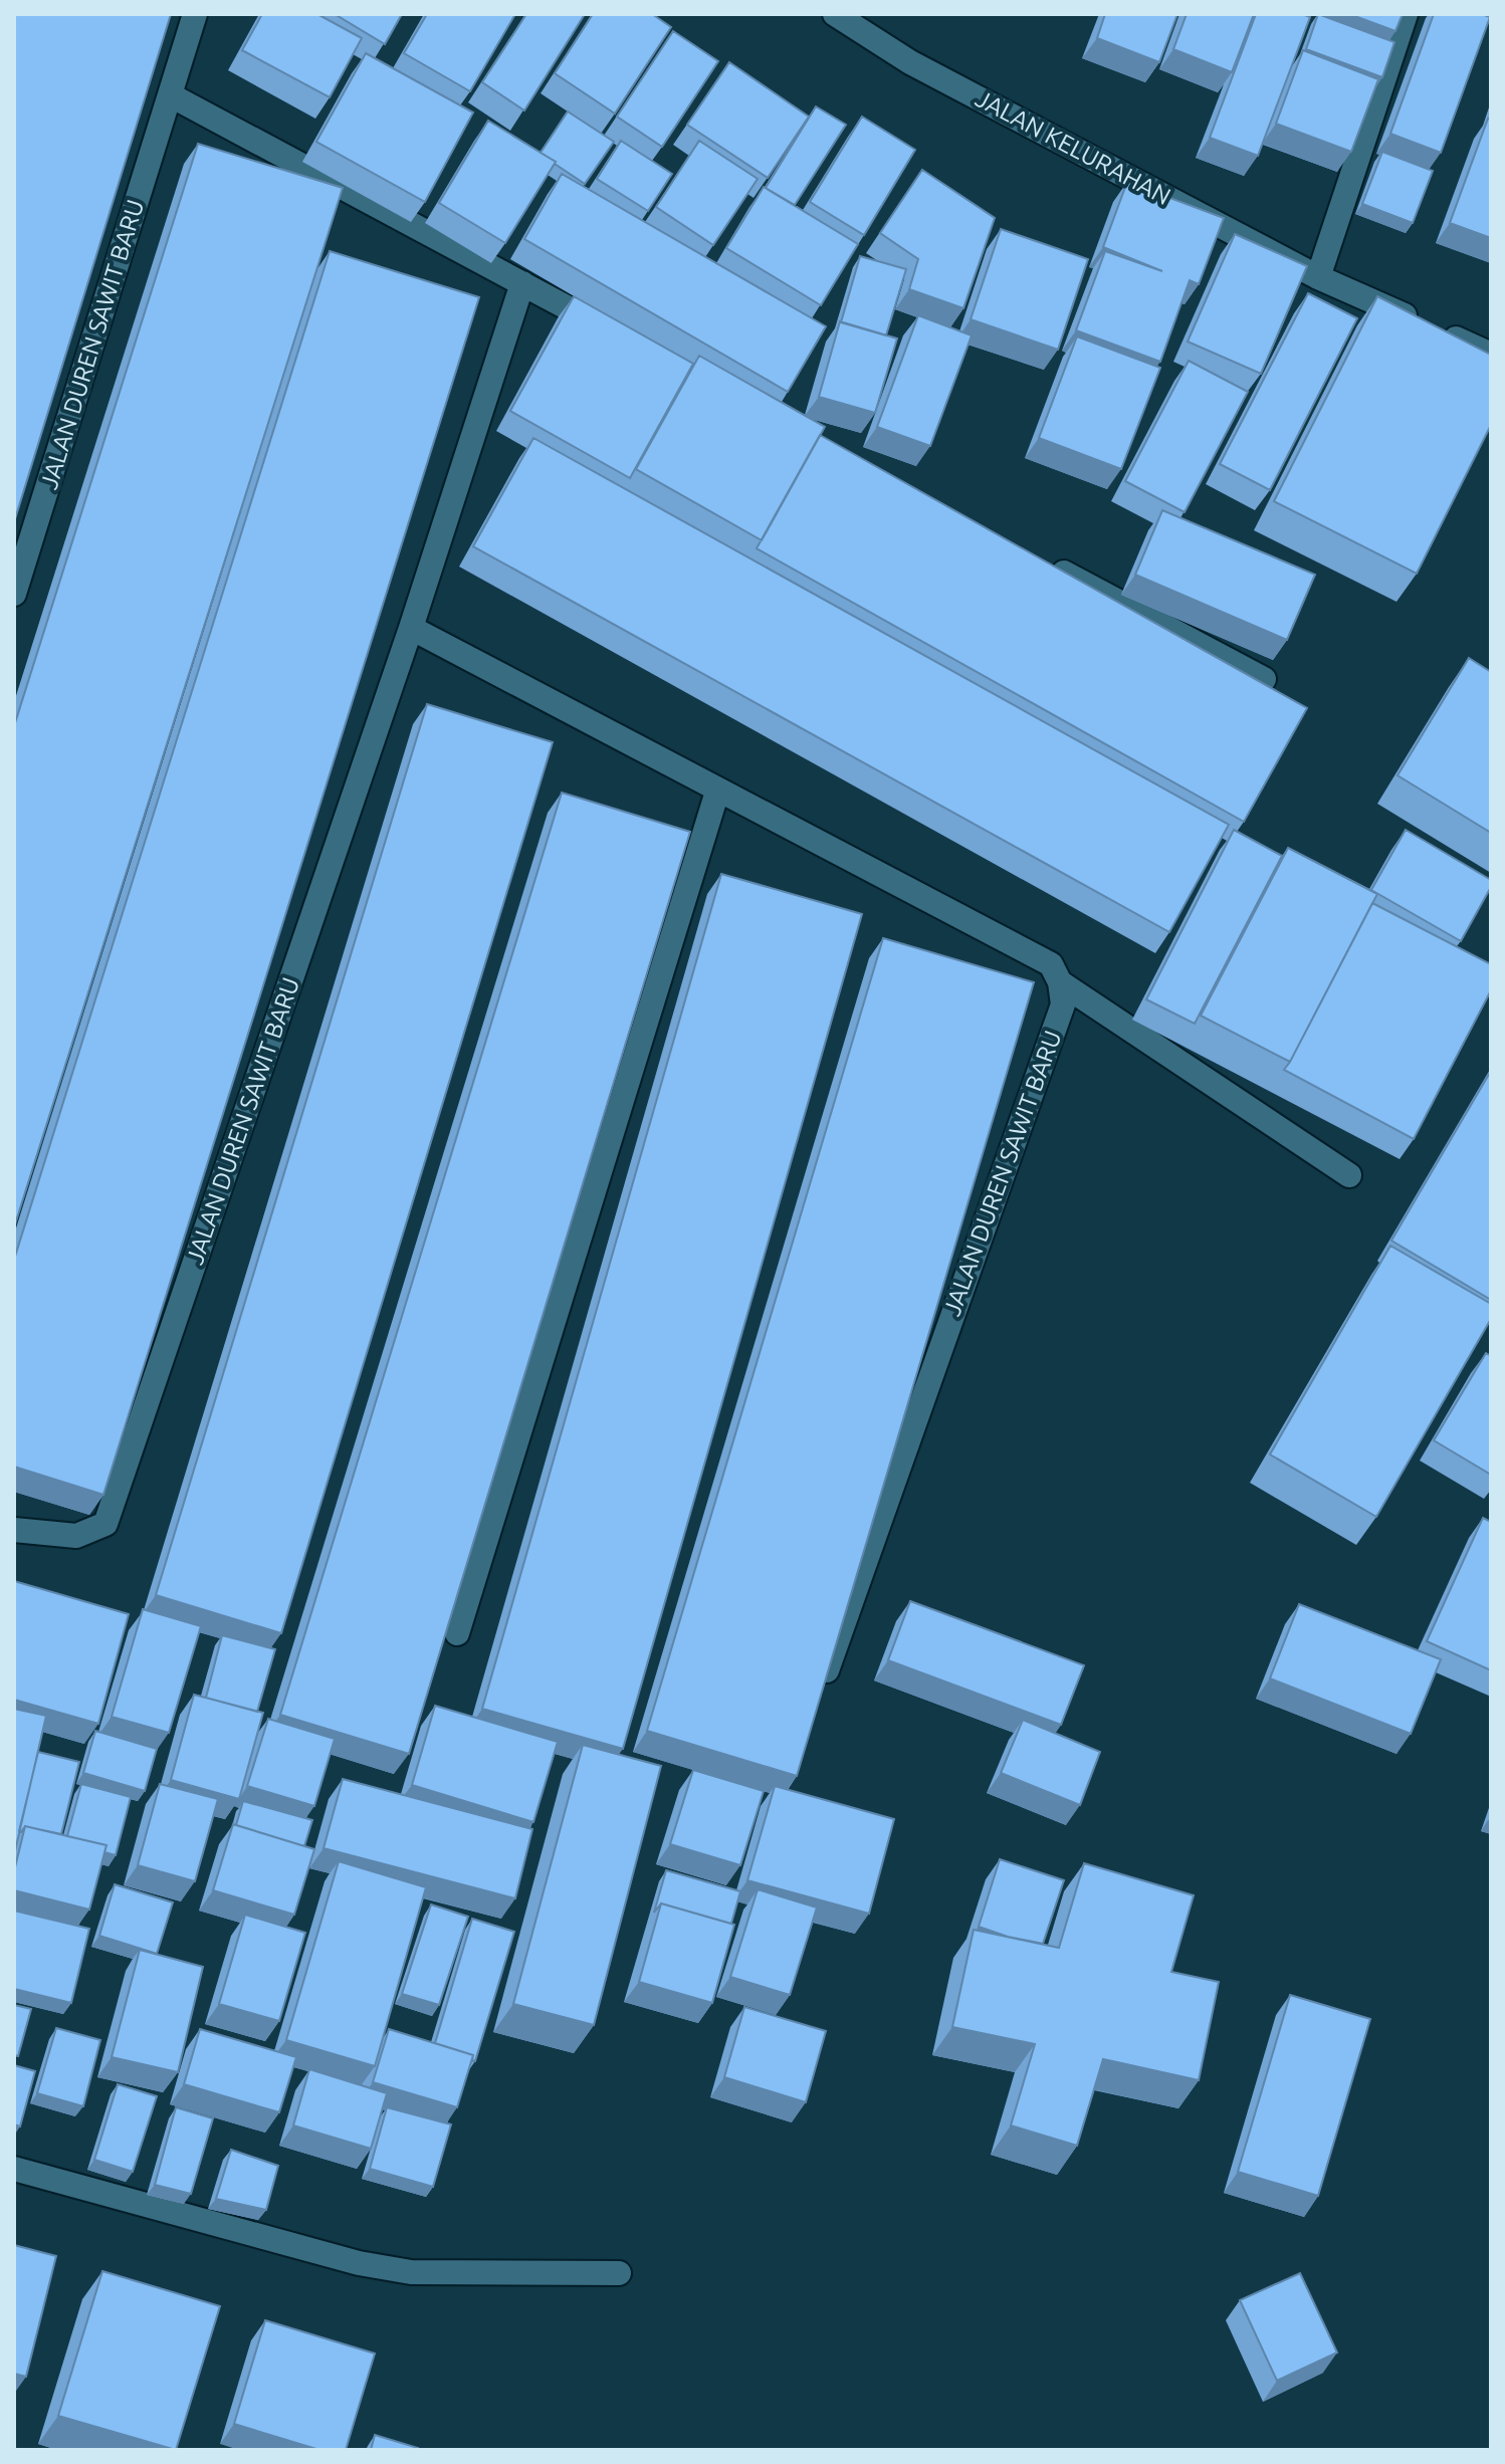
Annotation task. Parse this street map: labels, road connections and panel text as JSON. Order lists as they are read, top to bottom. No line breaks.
{"streets":{"street":["JALAN KELURAHAN","JALAN DUREN SAWIT BARU"]}}
